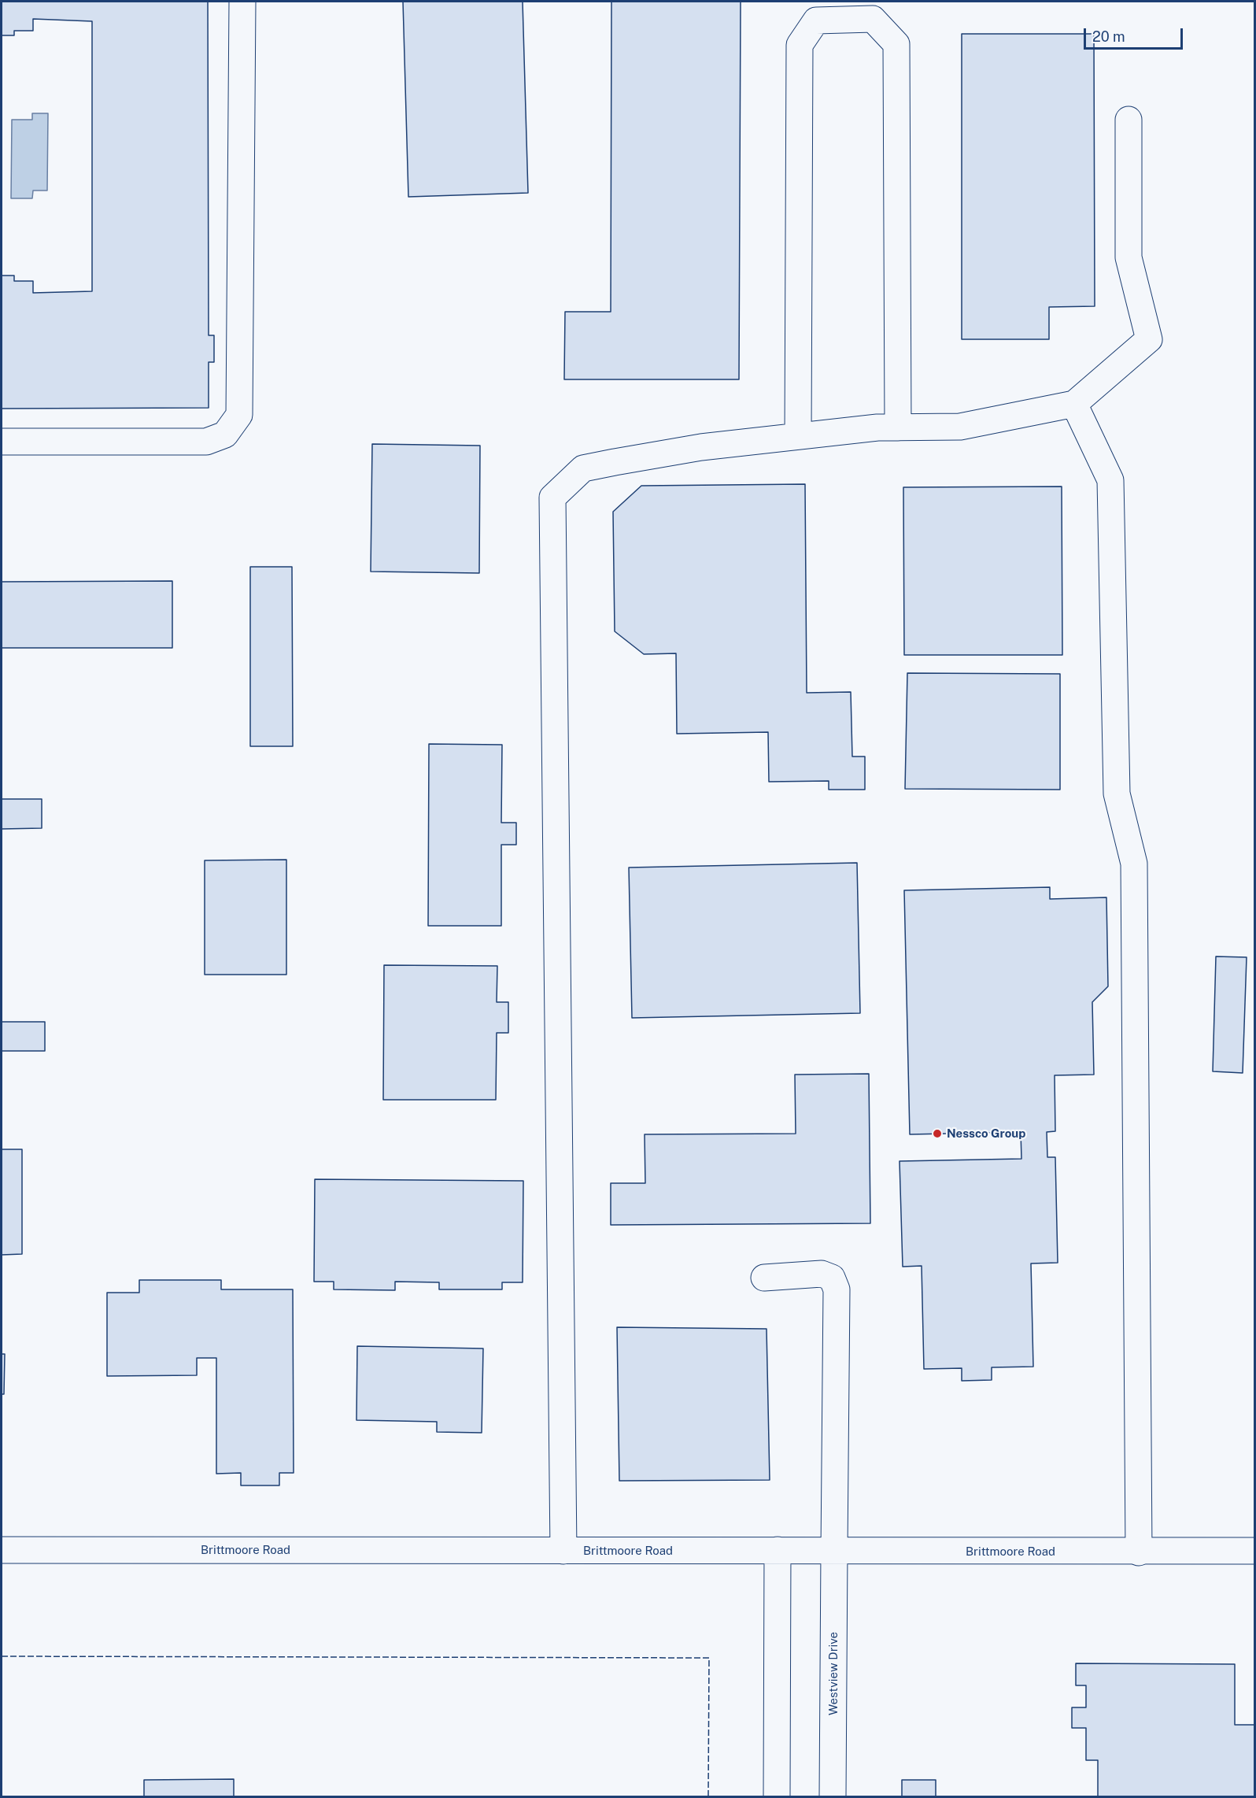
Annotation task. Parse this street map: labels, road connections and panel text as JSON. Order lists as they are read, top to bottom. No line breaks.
{"streets":{"main road":["Brittmoore Road","Westview Drive"]},"crossings":[["Brittmoore Road","Westview Drive"]],"places":["Nessco Group"],"scale_bar":"20 m"}
